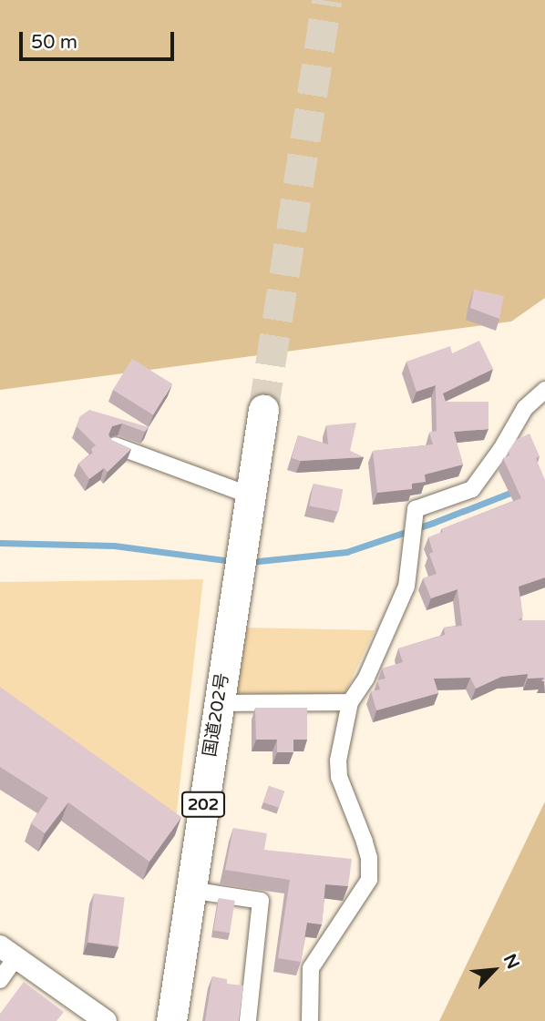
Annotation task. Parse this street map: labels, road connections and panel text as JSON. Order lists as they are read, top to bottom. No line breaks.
{"streets":{"highway":["国道202号","202"]},"scale_bar":"50 m","north":"top right"}
